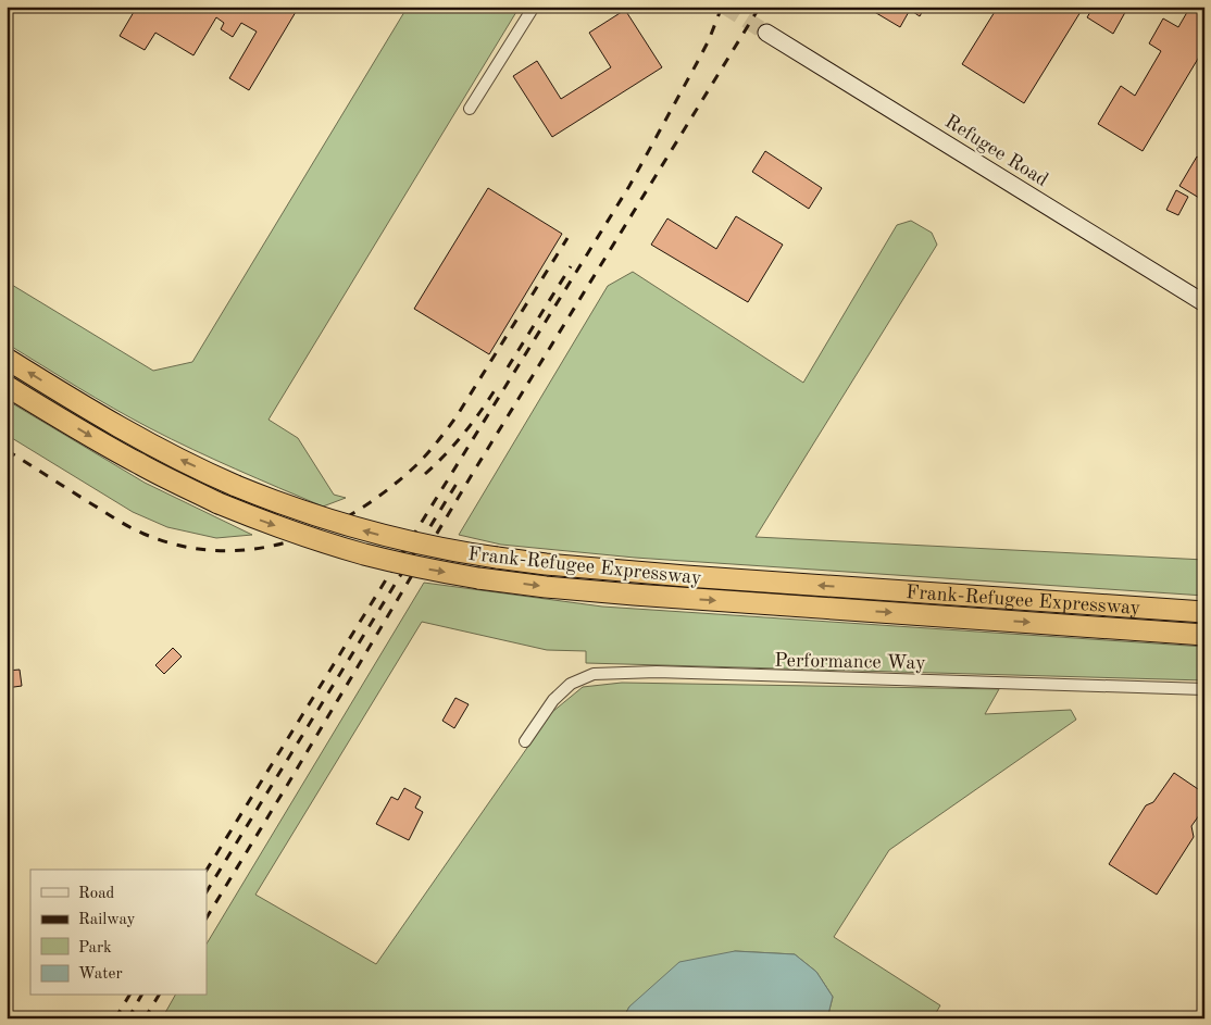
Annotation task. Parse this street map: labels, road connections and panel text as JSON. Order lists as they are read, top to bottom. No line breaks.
{"streets":{"highway":["Frank-Refugee Expressway"],"main road":["Refugee Road"],"street":["Performance Way"]},"legend":["Road","Railway","Park","Water"]}
